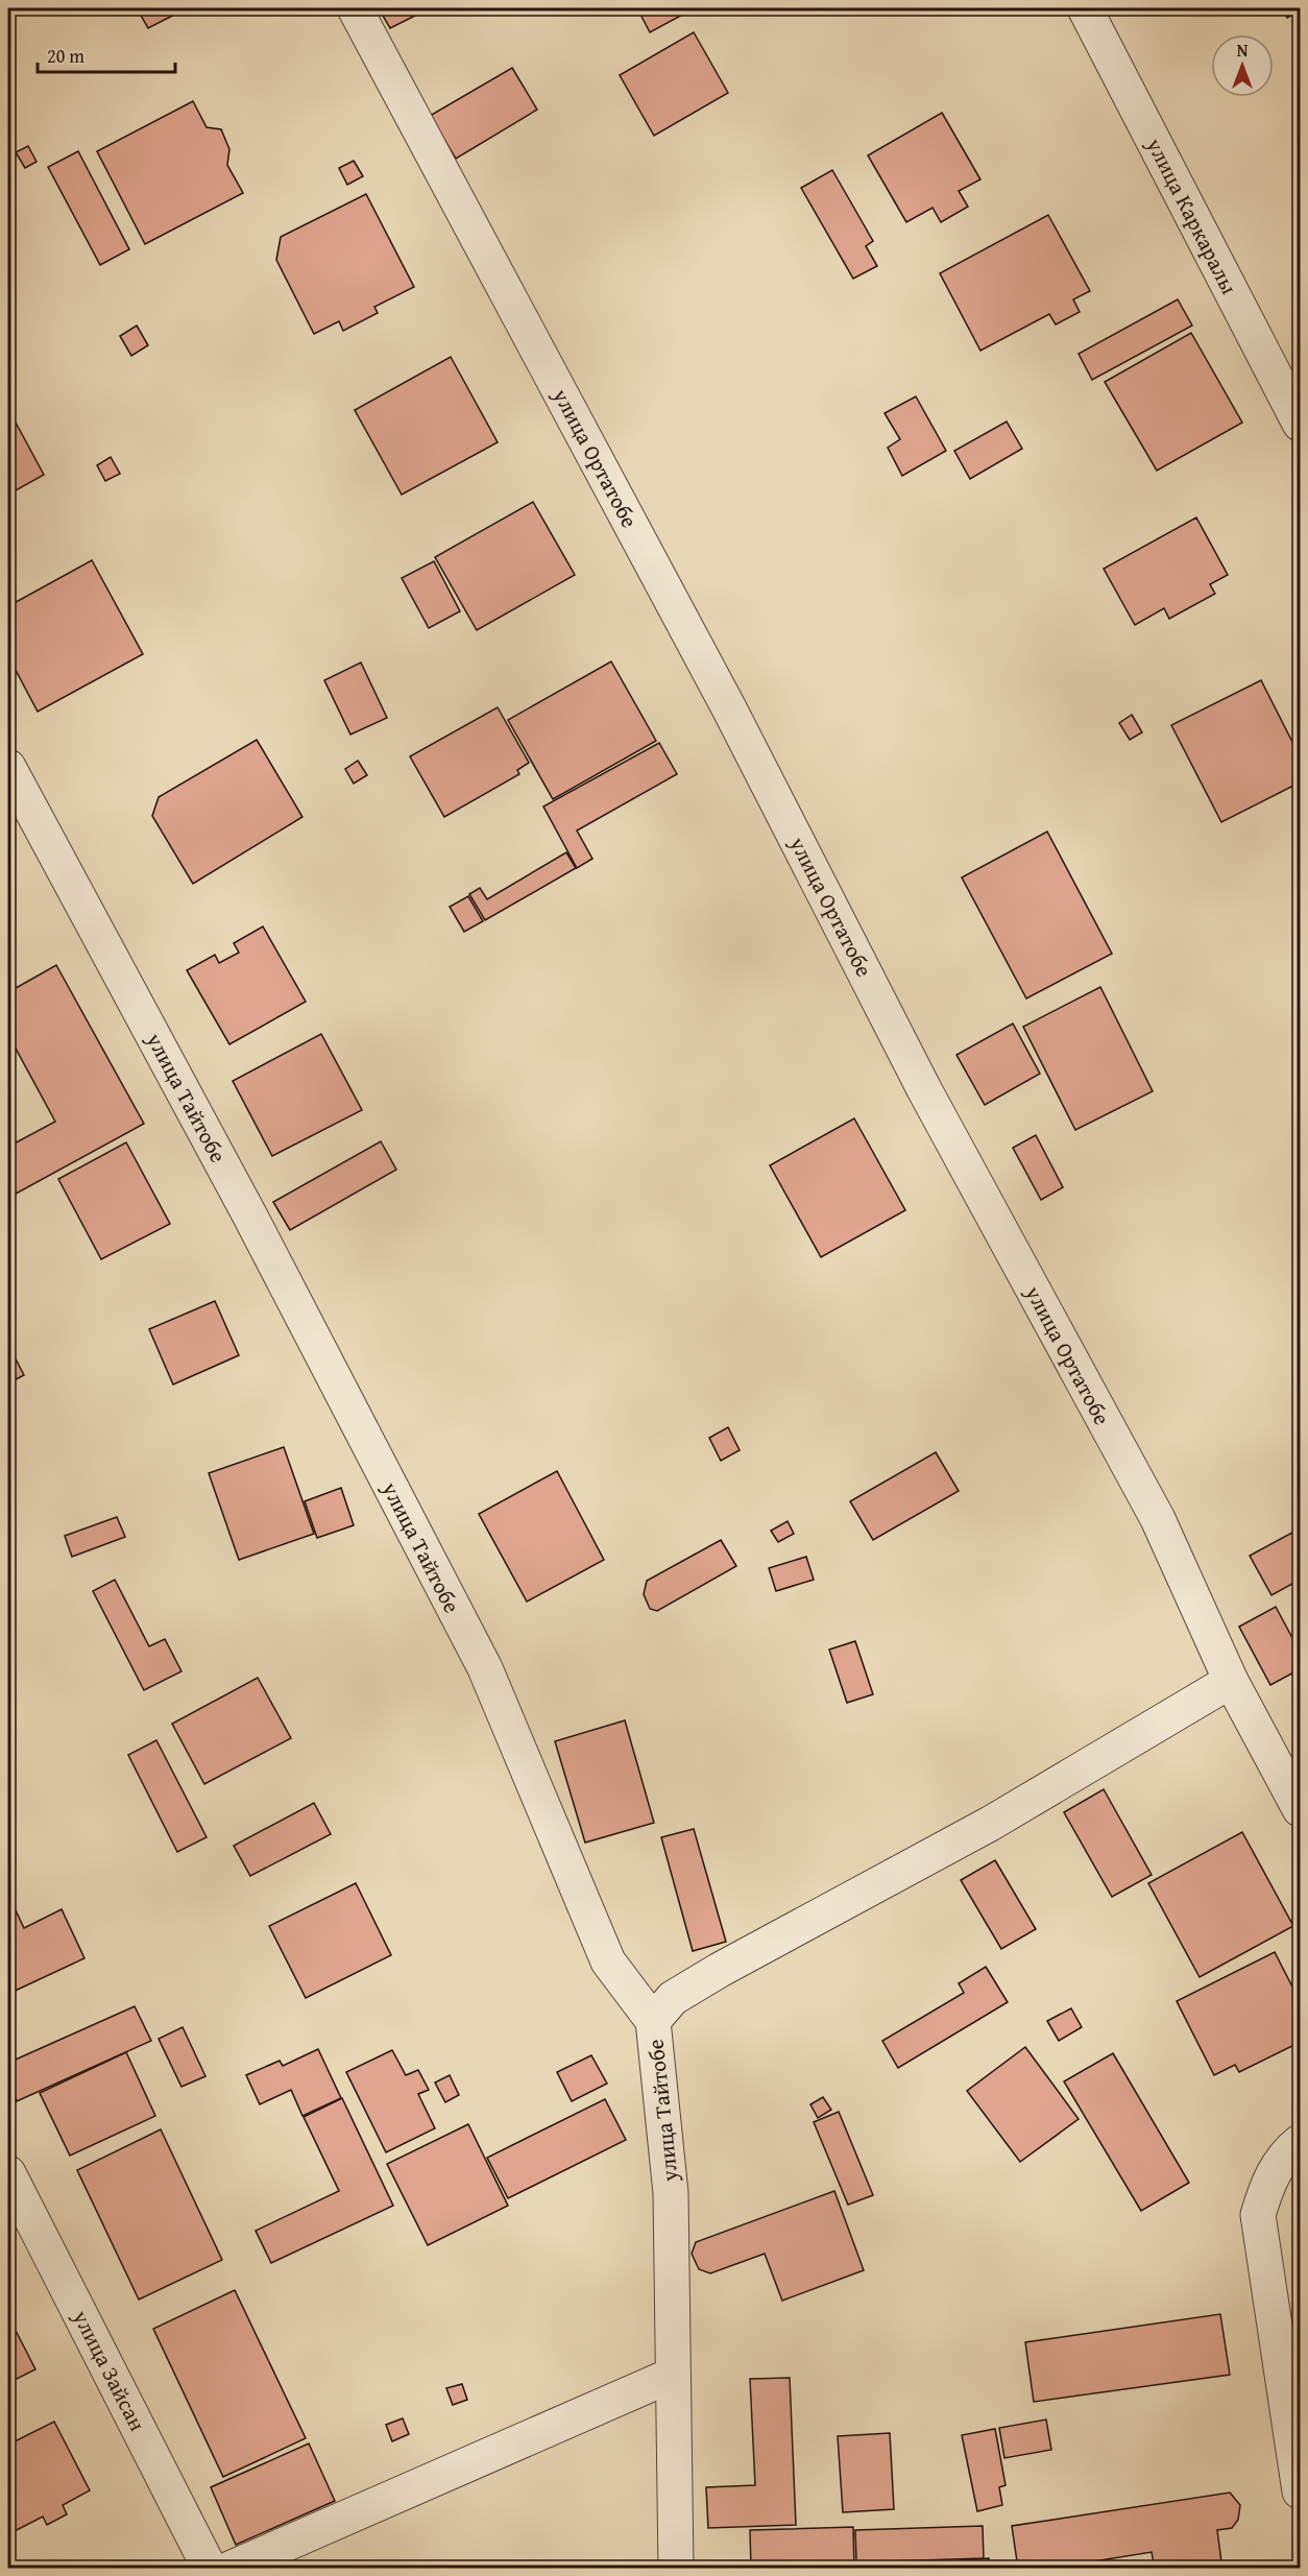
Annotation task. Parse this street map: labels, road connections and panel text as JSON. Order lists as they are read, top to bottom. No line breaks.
{"streets":{"street":["улица Каркаралы","улица Ортатобе","улица Тайтобе","улица Зайсан"]},"scale_bar":"20 m","north":"top"}
